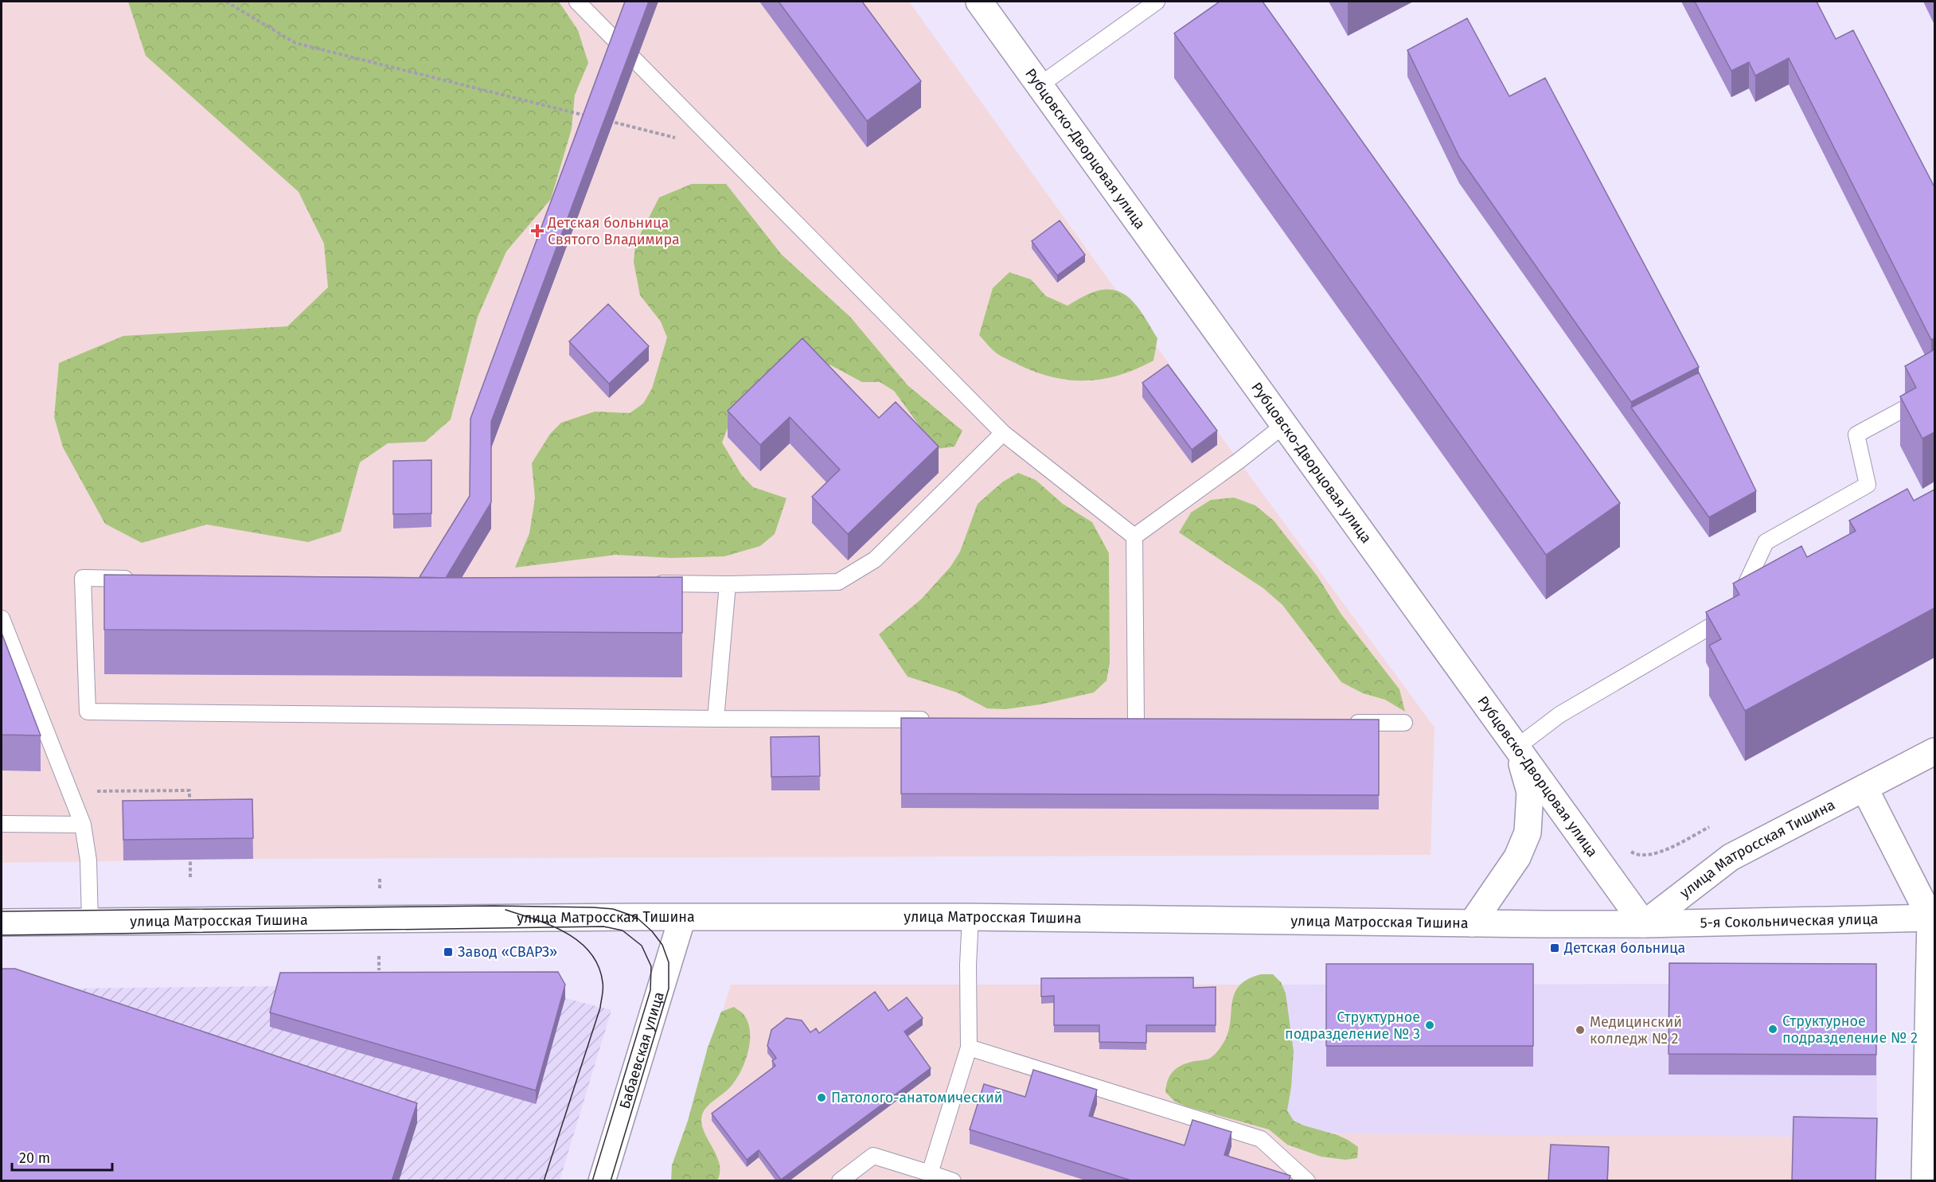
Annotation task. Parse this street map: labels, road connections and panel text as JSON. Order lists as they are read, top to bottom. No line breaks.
{"streets":{"street":["Рубцовско-Дворцовая улица","улица Матросская Тишина","5-я Сокольническая улица","Бабаевская улица"]},"crossings":[["Рубцовско-Дворцовая улица","улица Матросская Тишина"],["Рубцовско-Дворцовая улица","5-я Сокольническая улица"],["улица Матросская Тишина","5-я Сокольническая улица"],["улица Матросская Тишина","Бабаевская улица"]],"places":{"health":["Детская больница Святого Владимира"],"transit":["Детская больница","Завод «СВАРЗ»"],"other":["Структурное подразделение № 3","Структурное подразделение № 2","Медицинский колледж № 2","Патолого-анатомический"]},"scale_bar":"20 m"}
